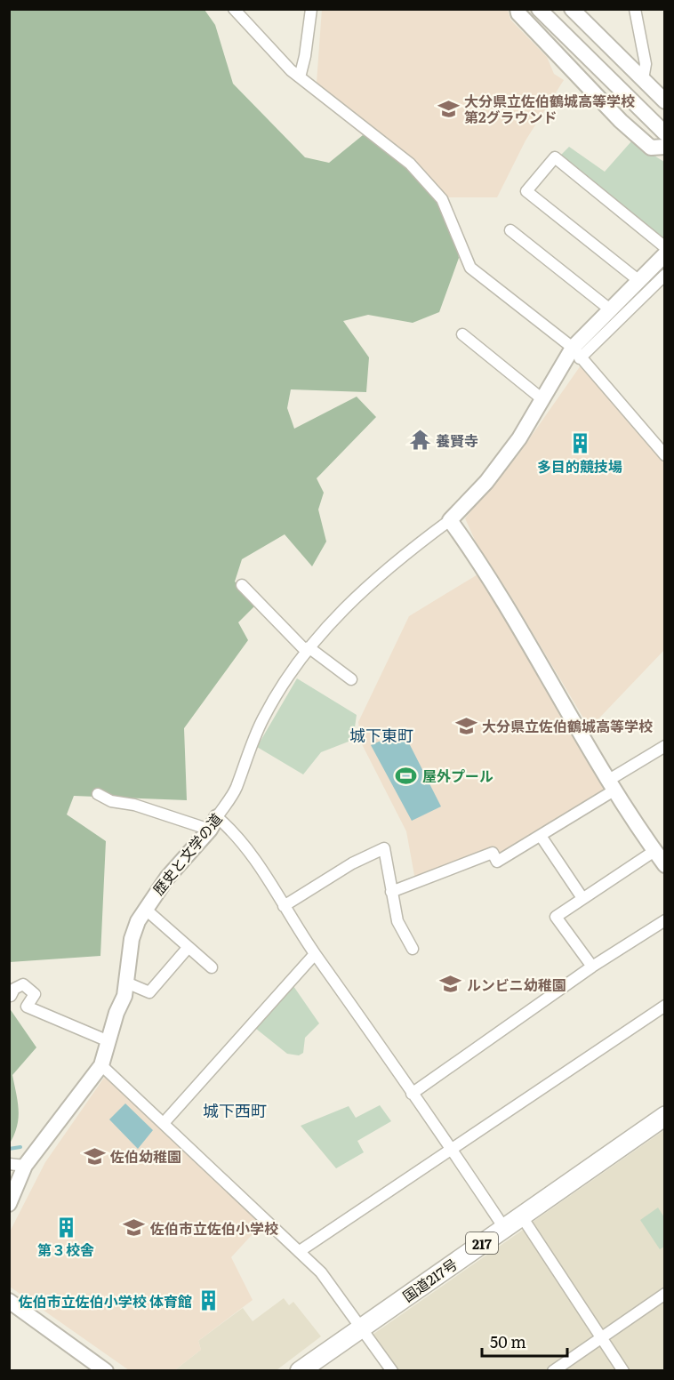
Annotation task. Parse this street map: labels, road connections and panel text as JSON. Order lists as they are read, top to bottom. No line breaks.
{"streets":{"highway":["217","国道217号"],"street":["歴史と文学の道"]},"districts":["城下東町","城下西町"],"places":{"school or university":["大分県立佐伯鶴城高等学校 第2グラウンド","大分県立佐伯鶴城高等学校","ルンビニ幼稚園","佐伯幼稚園","佐伯市立佐伯小学校"],"temple":["養賢寺"],"building":["多目的競技場","第３校舎","佐伯市立佐伯小学校 体育館"],"sports":["屋外プール"]},"scale_bar":"50 m"}
